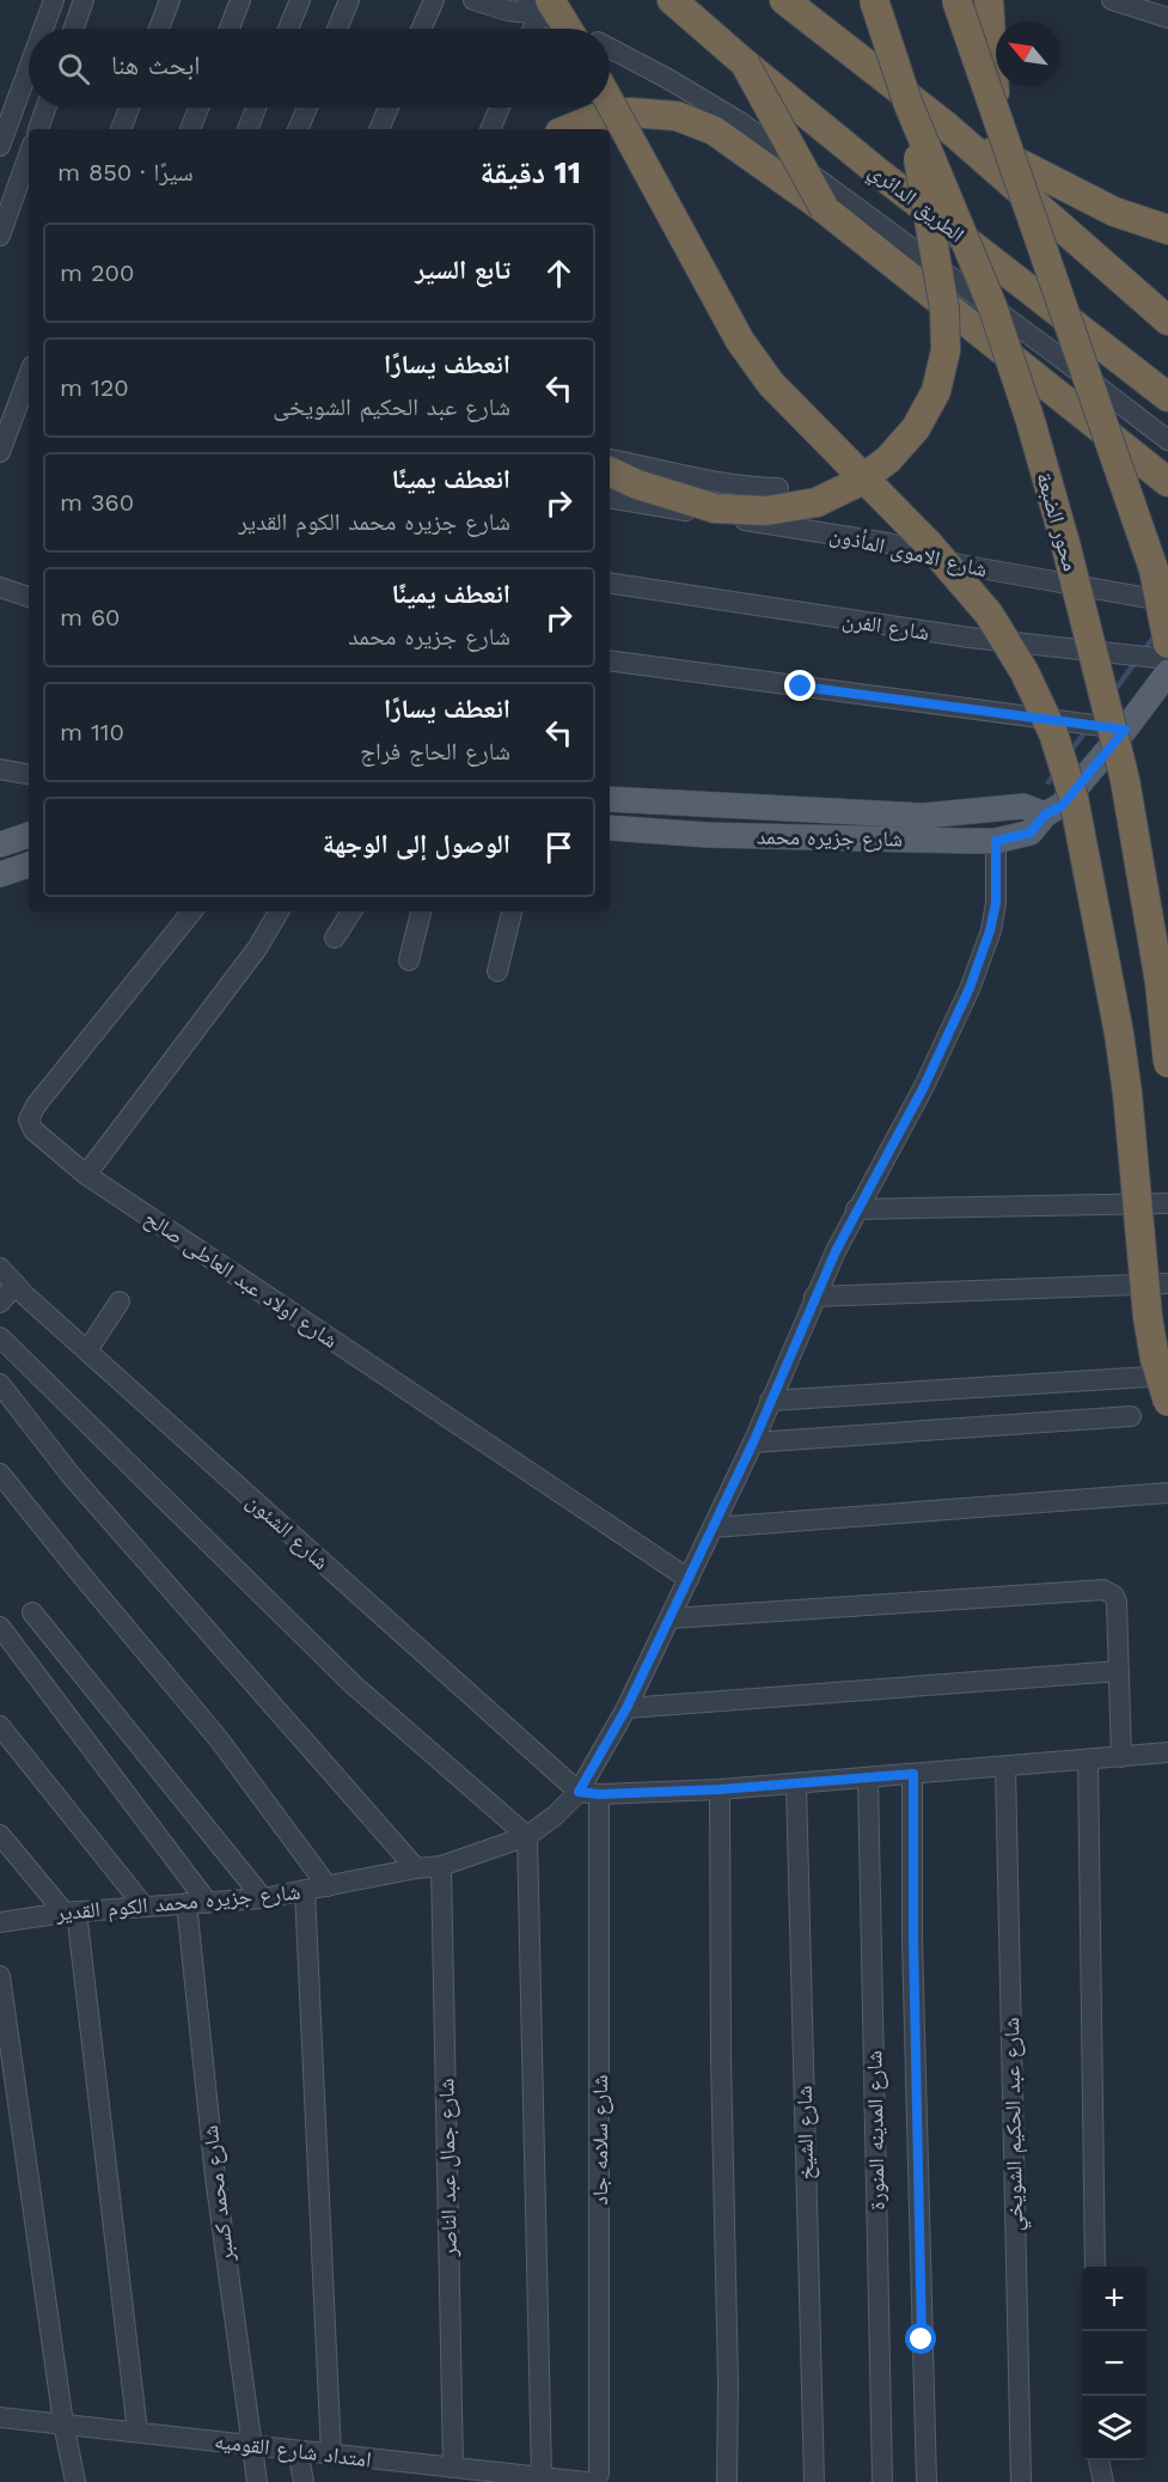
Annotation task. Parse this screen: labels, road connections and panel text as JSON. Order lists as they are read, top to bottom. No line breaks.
{"streets":{"highway":["الطريق الدائري","محور الضبعة"],"main road":["شارع جزيره محمد"],"street":["شارع الاموى المأذون","شارع الفرن","شارع اولاد عبد العاطى صالح","شارع الشئون","شارع جزيره محمد الكوم القدير","شارع عبد الحكيم الشويخي","شارع المدينه المنورة","شارع الشيخ","شارع سلامه جاد","شارع جمال عبد الناصر","شارع محمد كسبر","امتداد شارع القوميه"]},"crossings":[["شارع جزيره محمد","شارع جزيره محمد الكوم القدير"],["شارع اولاد عبد العاطى صالح","شارع جزيره محمد الكوم القدير"],["شارع الشئون","شارع جزيره محمد الكوم القدير"],["شارع الشئون","شارع سلامه جاد"],["شارع جزيره محمد الكوم القدير","شارع سلامه جاد"],["شارع جزيره محمد الكوم القدير","شارع جمال عبد الناصر"],["شارع جزيره محمد الكوم القدير","شارع محمد كسبر"],["شارع جمال عبد الناصر","امتداد شارع القوميه"],["شارع محمد كسبر","امتداد شارع القوميه"]],"north":"top left","page":{"search":"ابحث هنا","heading":["11 دقيقة","سيرًا · 850 m"],"list":[["تابع السير","200 m"],["انعطف يسارًا","شارع عبد الحكيم الشويخى","120 m"],["انعطف يمينًا","شارع جزيره محمد الكوم القدير","360 m"],["انعطف يمينًا","شارع جزيره محمد","60 m"],["انعطف يسارًا","شارع الحاج فراج","110 m"],"الوصول إلى الوجهة"],"map_buttons":["+","−"]}}
